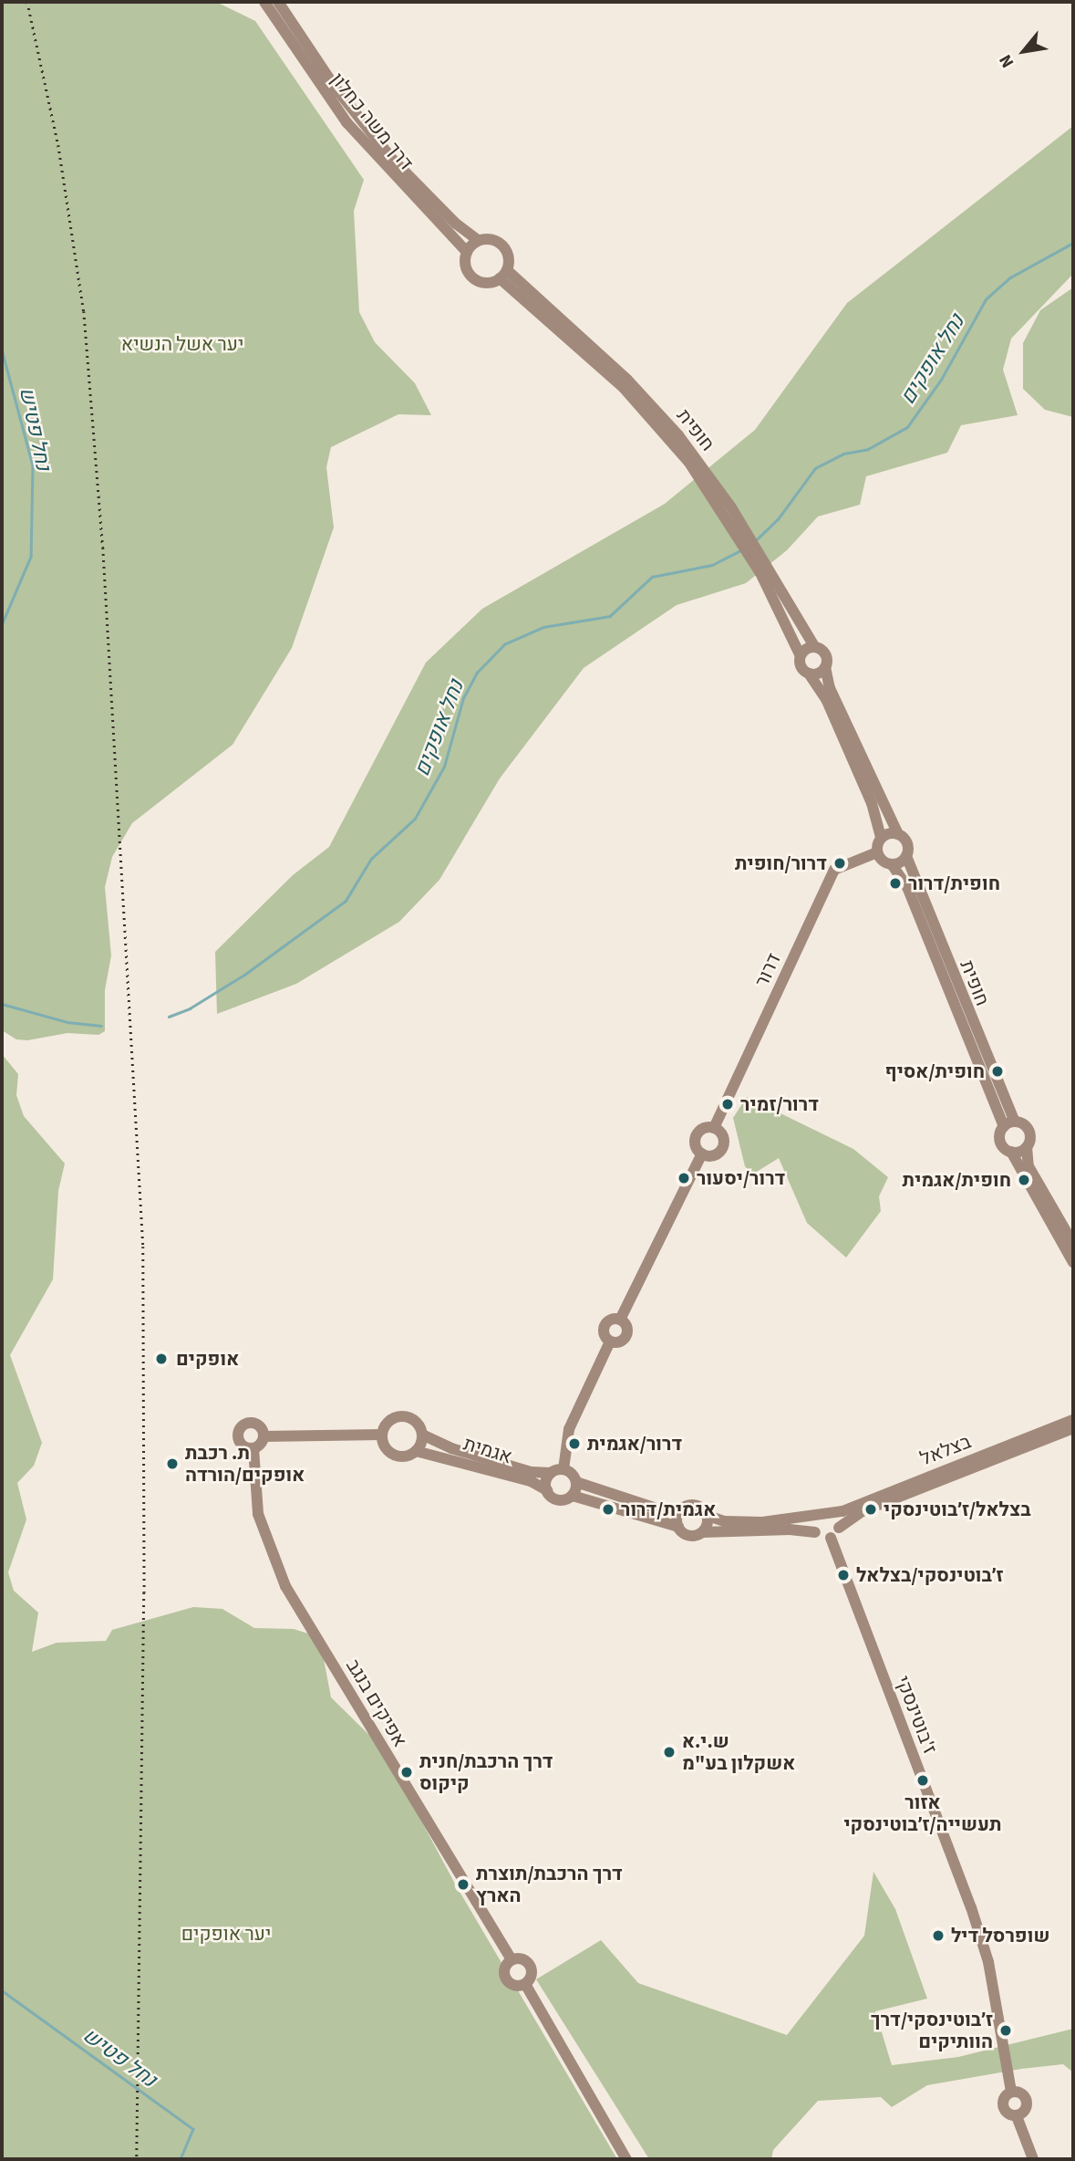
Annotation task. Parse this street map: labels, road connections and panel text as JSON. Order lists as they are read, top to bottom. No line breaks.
{"streets":{"street":["דרך משה כחלון","חופית","דרור","אגמית","בצלאל","אפיקים בנגב","ז'בוטינסקי"]},"crossings":[["דרך משה כחלון","חופית"],["חופית","דרור"],["בצלאל","ז'בוטינסקי"]],"water":["נחל אופקים","נחל פטיש"],"parks":["יער אשל הנשיא","יער אופקים"],"places":["דרור/חופית","חופית/דרור","חופית/אסיף","דרור/זמיר","דרור/יסעור","חופית/אגמית","אופקים","דרור/אגמית","ת. רכבת אופקים/הורדה","אגמית/דרור","בצלאל/ז׳בוטינסקי","ז׳בוטינסקי/בצלאל","ש.י.א אשקלון בע\"מ","דרך הרכבת/חנית קיקוס","אזור תעשייה/ז׳בוטינסקי","דרך הרכבת/תוצרת הארץ","שופרסל דיל","ז׳בוטינסקי/דרך הוותיקים"],"north":"bottom left"}
